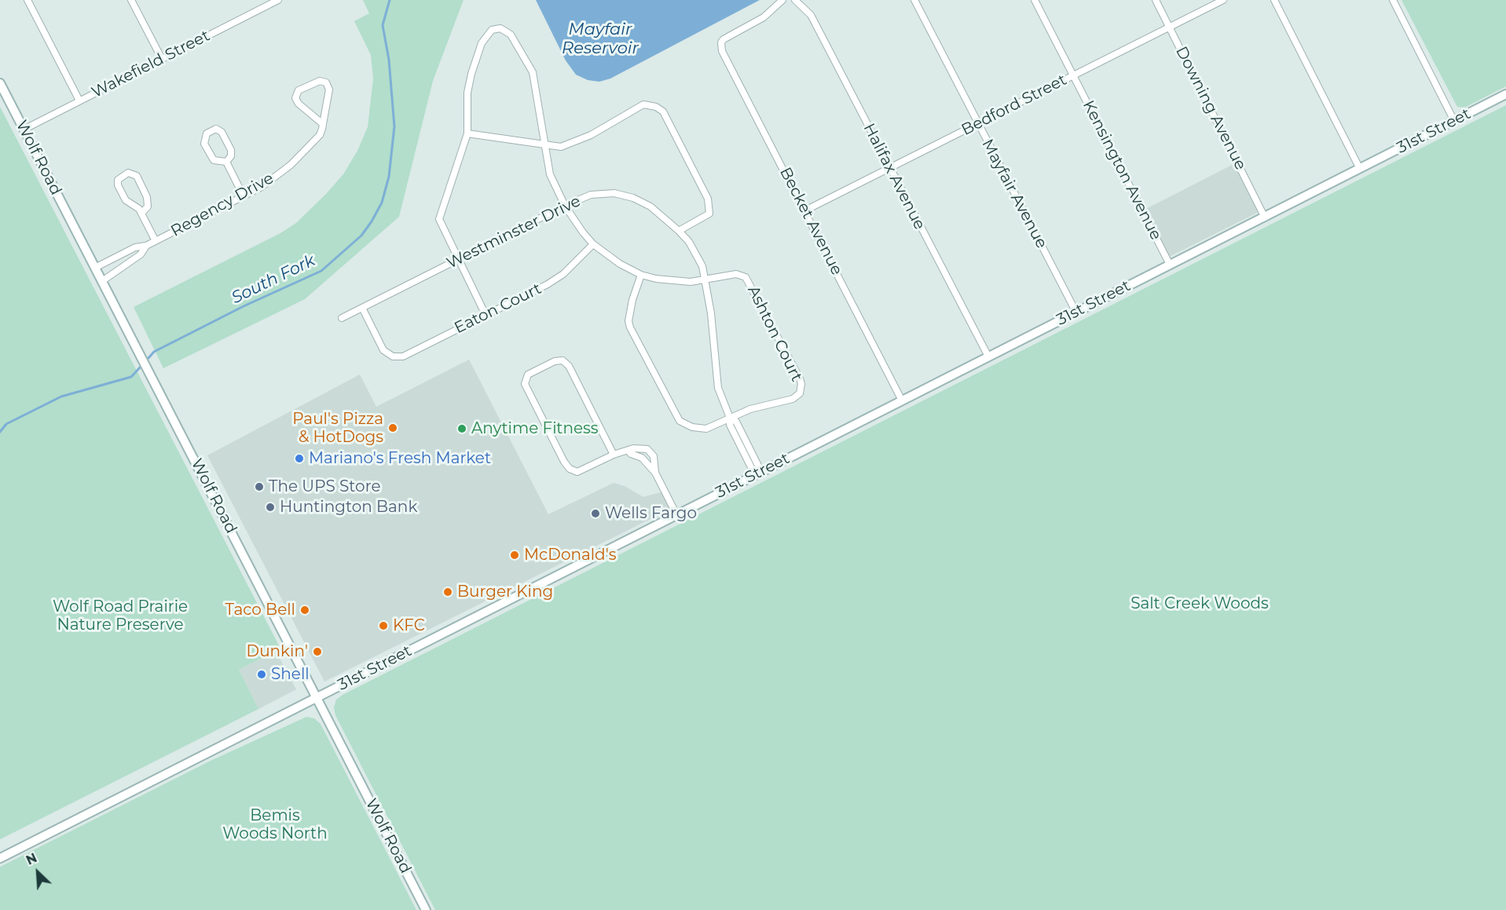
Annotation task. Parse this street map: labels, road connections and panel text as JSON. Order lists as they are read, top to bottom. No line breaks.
{"streets":{"main road":["31st Street","Wolf Road"],"street":["Wakefield Street","Bedford Street","Downing Avenue","Kensington Avenue","Halifax Avenue","Mayfair Avenue","Regency Drive","Becket Avenue","Westminster Drive","Eaton Court","Ashton Court"]},"crossings":[["Wakefield Street","Wolf Road"],["Bedford Street","Downing Avenue"],["Bedford Street","Kensington Avenue"],["Bedford Street","Halifax Avenue"],["Bedford Street","Mayfair Avenue"],["Bedford Street","Becket Avenue"],["Downing Avenue","31st Street"],["31st Street","Wolf Road"],["31st Street","Kensington Avenue"],["31st Street","Halifax Avenue"],["31st Street","Mayfair Avenue"],["31st Street","Becket Avenue"],["31st Street","Westminster Drive"],["Wolf Road","Regency Drive"],["Westminster Drive","Eaton Court"],["Westminster Drive","Ashton Court"],["Eaton Court","Ashton Court"]],"water":["Mayfair Reservoir","South Fork"],"parks":["Salt Creek Woods","Wolf Road Prairie Nature Preserve","Bemis Woods North"],"places":["Paul's Pizza & HotDogs","Anytime Fitness","Mariano's Fresh Market","The UPS Store","Huntington Bank","Wells Fargo","McDonald's","Burger King","Taco Bell","KFC","Dunkin'","Shell"],"north":"top left"}
